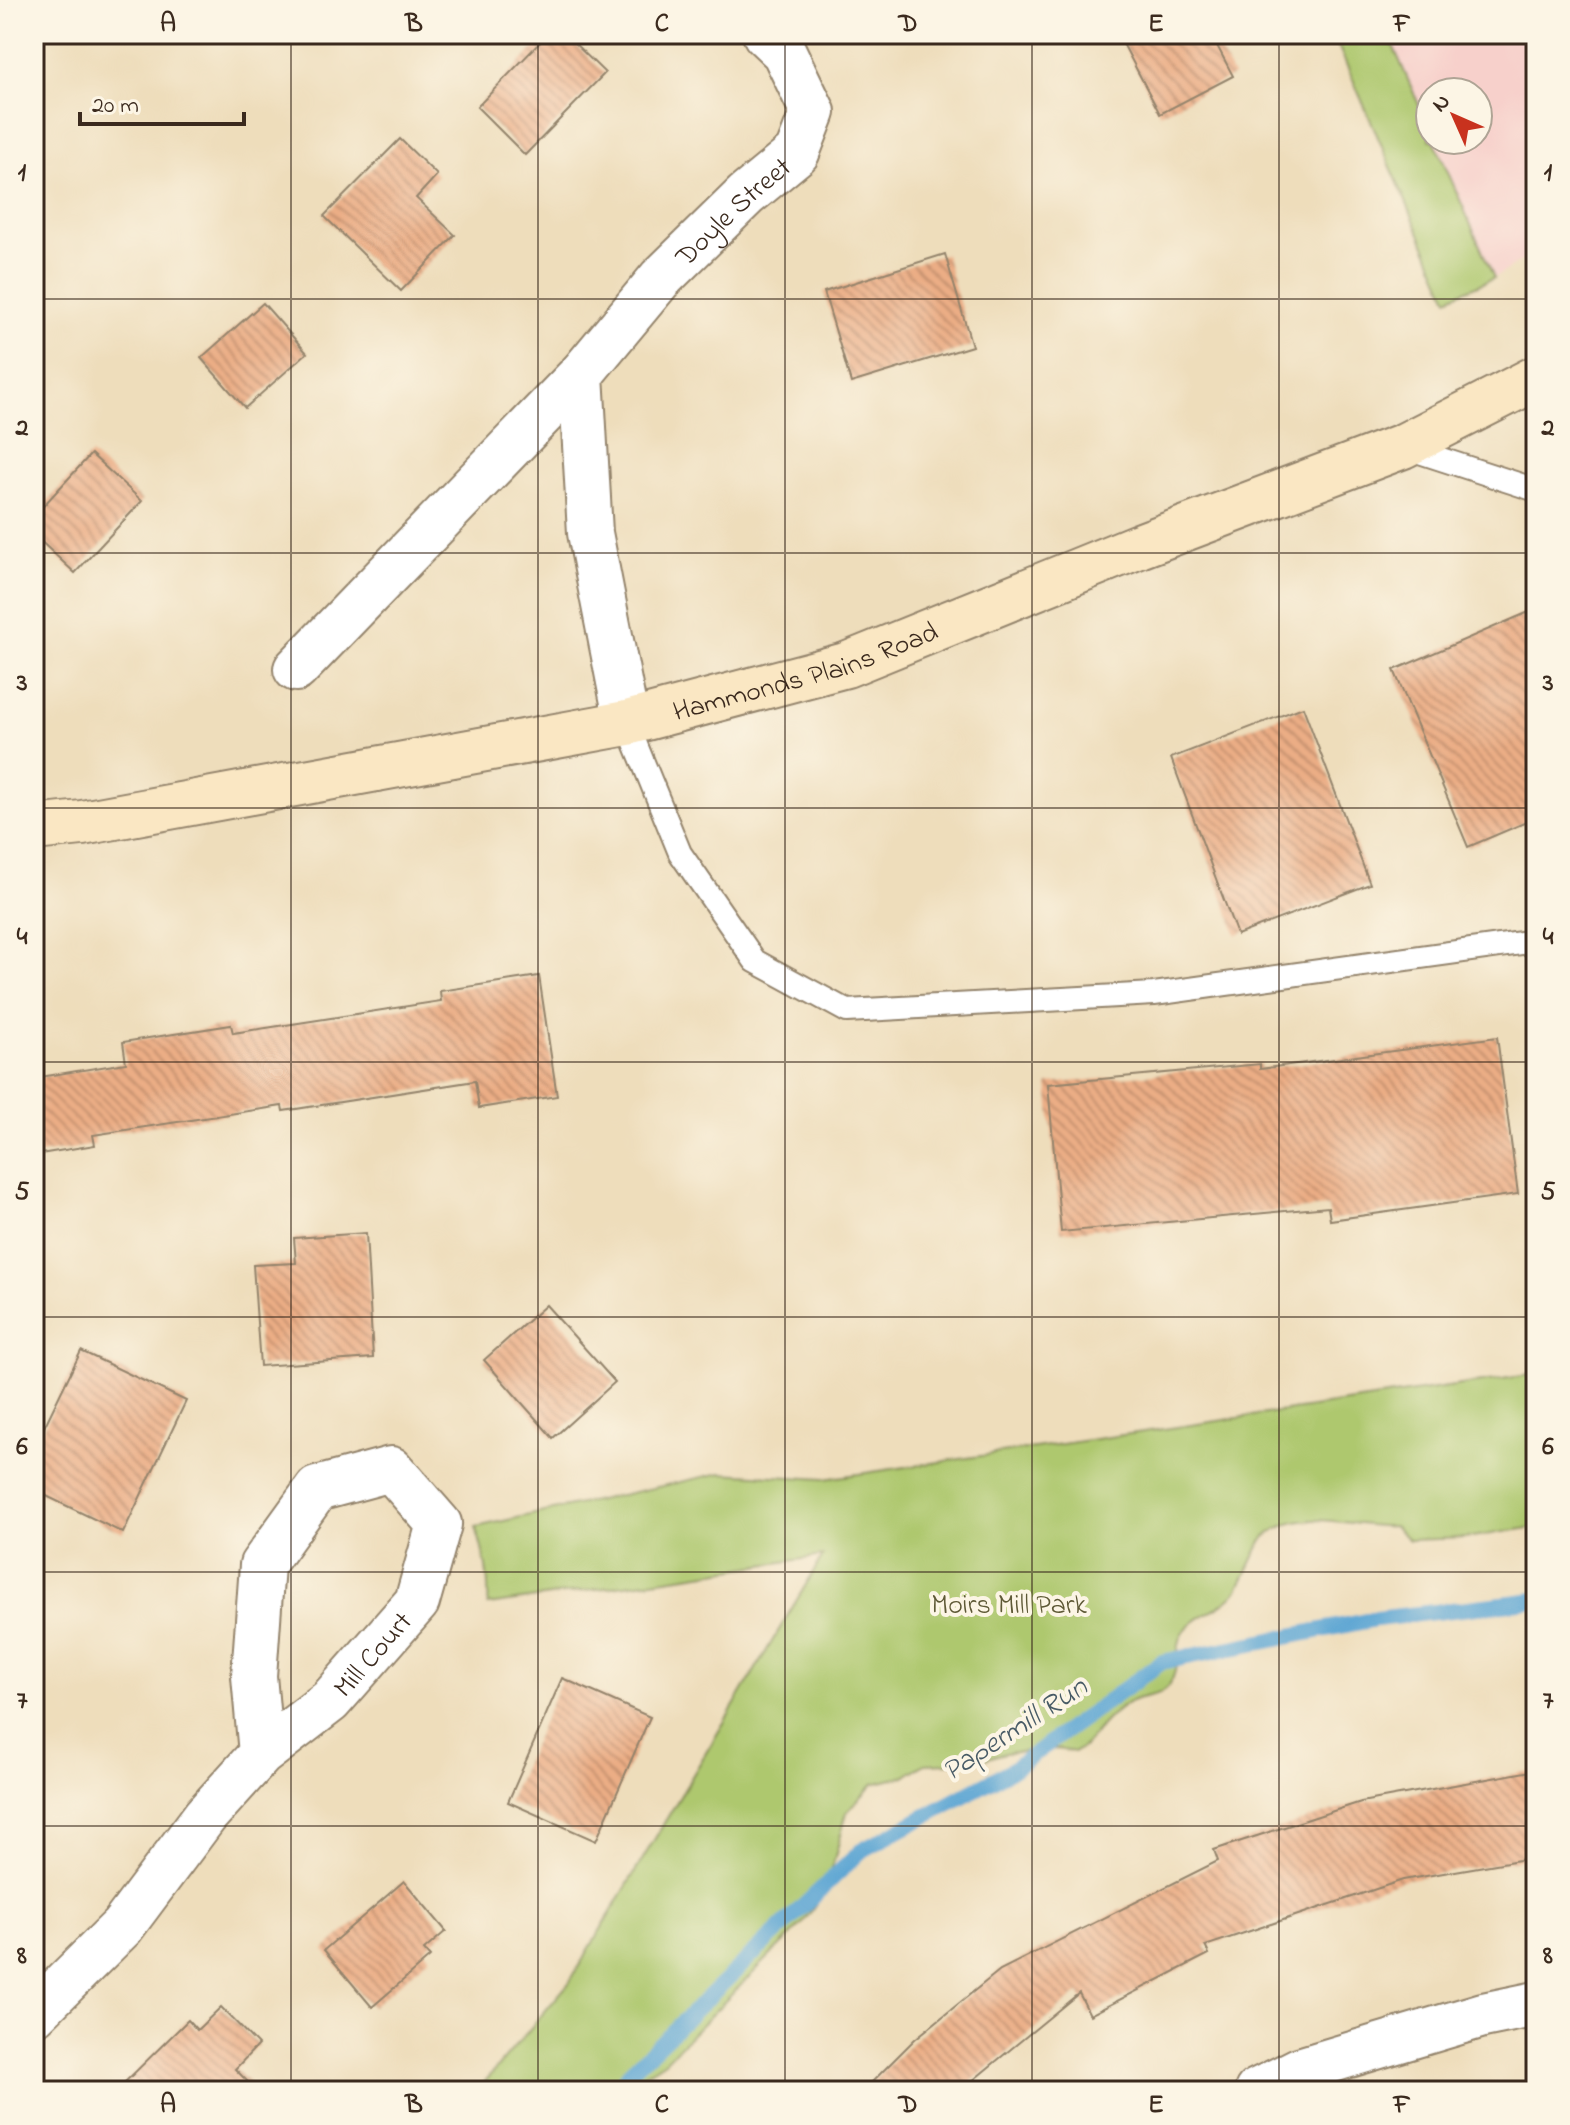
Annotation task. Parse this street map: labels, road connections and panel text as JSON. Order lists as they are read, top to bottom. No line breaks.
{"streets":{"main road":["Hammonds Plains Road"],"street":["Doyle Street","Mill Court"]},"water":["Papermill Run"],"parks":["Moirs Mill Park"],"scale_bar":"20 m","north":"top left","grid":{"columns":["A","B","C","D","E","F"],"rows":["1","2","3","4","5","6","7","8"]}}
